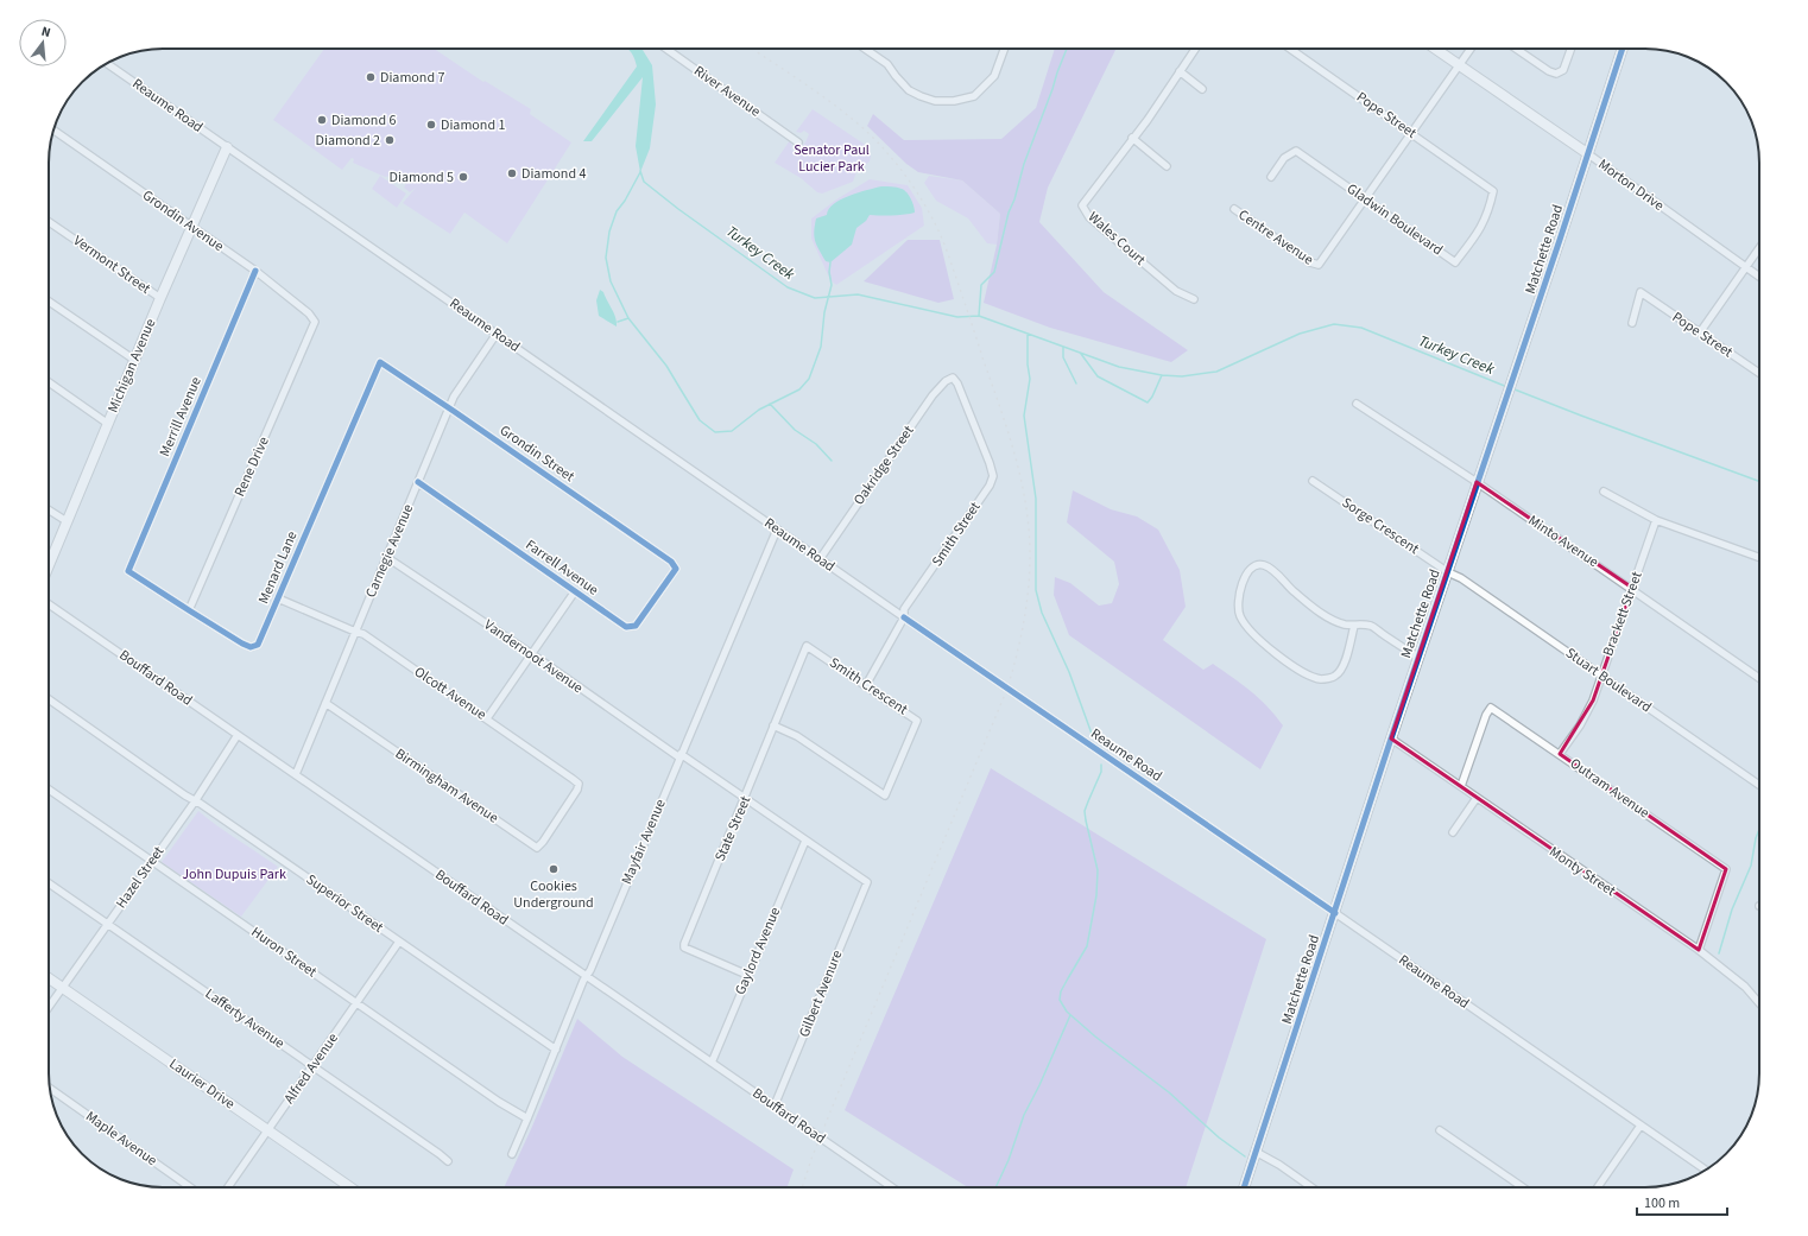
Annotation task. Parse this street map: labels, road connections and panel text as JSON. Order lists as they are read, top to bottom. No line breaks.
{"streets":{"street":["River Avenue","Reaume Road","Pope Street","Morton Drive","Gladwin Boulevard","Grondin Avenue","Centre Avenue","Wales Court","Matchette Road","Vermont Street","Michigan Avenue","Merrill Avenue","Grondin Street","Oakridge Street","Rene Drive","Sorge Crescent","Smith Street","Minto Avenue","Carnegie Avenue","Menard Lane","Farrell Avenue","Brackett Street","Vandernoot Avenue","Bouffard Road","Stuart Boulevard","Smith Crescent","Olcott Avenue","Birmingham Avenue","Outram Avenue","State Street","Mayfair Avenue","Monty Street","Hazel Street","Superior Street","Gaylord Avenue","Huron Street","Gilbert Avenure","Lafferty Avenue","Alfred Avenue","Laurier Drive","Maple Avenue"]},"crossings":[["Reaume Road","Matchette Road"],["Reaume Road","Michigan Avenue"],["Reaume Road","Oakridge Street"],["Reaume Road","Smith Street"],["Reaume Road","Carnegie Avenue"],["Reaume Road","Mayfair Avenue"],["Pope Street","Gladwin Boulevard"],["Morton Drive","Matchette Road"],["Gladwin Boulevard","Centre Avenue"],["Grondin Avenue","Michigan Avenue"],["Grondin Avenue","Merrill Avenue"],["Grondin Avenue","Rene Drive"],["Matchette Road","Sorge Crescent"],["Matchette Road","Minto Avenue"],["Matchette Road","Stuart Boulevard"],["Matchette Road","Monty Street"],["Vermont Street","Michigan Avenue"],["Merrill Avenue","Menard Lane"],["Grondin Street","Carnegie Avenue"],["Grondin Street","Menard Lane"],["Grondin Street","Farrell Avenue"],["Oakridge Street","Smith Street"],["Rene Drive","Menard Lane"],["Sorge Crescent","Stuart Boulevard"],["Smith Street","Smith Crescent"],["Minto Avenue","Brackett Street"],["Carnegie Avenue","Farrell Avenue"],["Carnegie Avenue","Vandernoot Avenue"],["Carnegie Avenue","Bouffard Road"],["Carnegie Avenue","Olcott Avenue"],["Carnegie Avenue","Birmingham Avenue"],["Menard Lane","Olcott Avenue"],["Brackett Street","Stuart Boulevard"],["Brackett Street","Outram Avenue"],["Vandernoot Avenue","State Street"],["Vandernoot Avenue","Mayfair Avenue"],["Vandernoot Avenue","Gaylord Avenue"],["Vandernoot Avenue","Gilbert Avenure"],["Bouffard Road","Mayfair Avenue"],["Bouffard Road","Hazel Street"],["Bouffard Road","Gaylord Avenue"],["Bouffard Road","Gilbert Avenure"],["Smith Crescent","State Street"],["Olcott Avenue","Birmingham Avenue"],["Outram Avenue","Monty Street"],["State Street","Gaylord Avenue"],["Mayfair Avenue","Superior Street"],["Mayfair Avenue","Huron Street"],["Hazel Street","Superior Street"],["Hazel Street","Huron Street"],["Hazel Street","Lafferty Avenue"],["Hazel Street","Laurier Drive"],["Superior Street","Alfred Avenue"],["Huron Street","Alfred Avenue"],["Lafferty Avenue","Alfred Avenue"],["Alfred Avenue","Laurier Drive"]],"water":["Turkey Creek"],"parks":["Senator Paul Lucier Park","John Dupuis Park"],"places":["Diamond 7","Diamond 6","Diamond 1","Diamond 2","Diamond 4","Diamond 5","Cookies Underground"],"scale_bar":"100 m","north":"top"}
